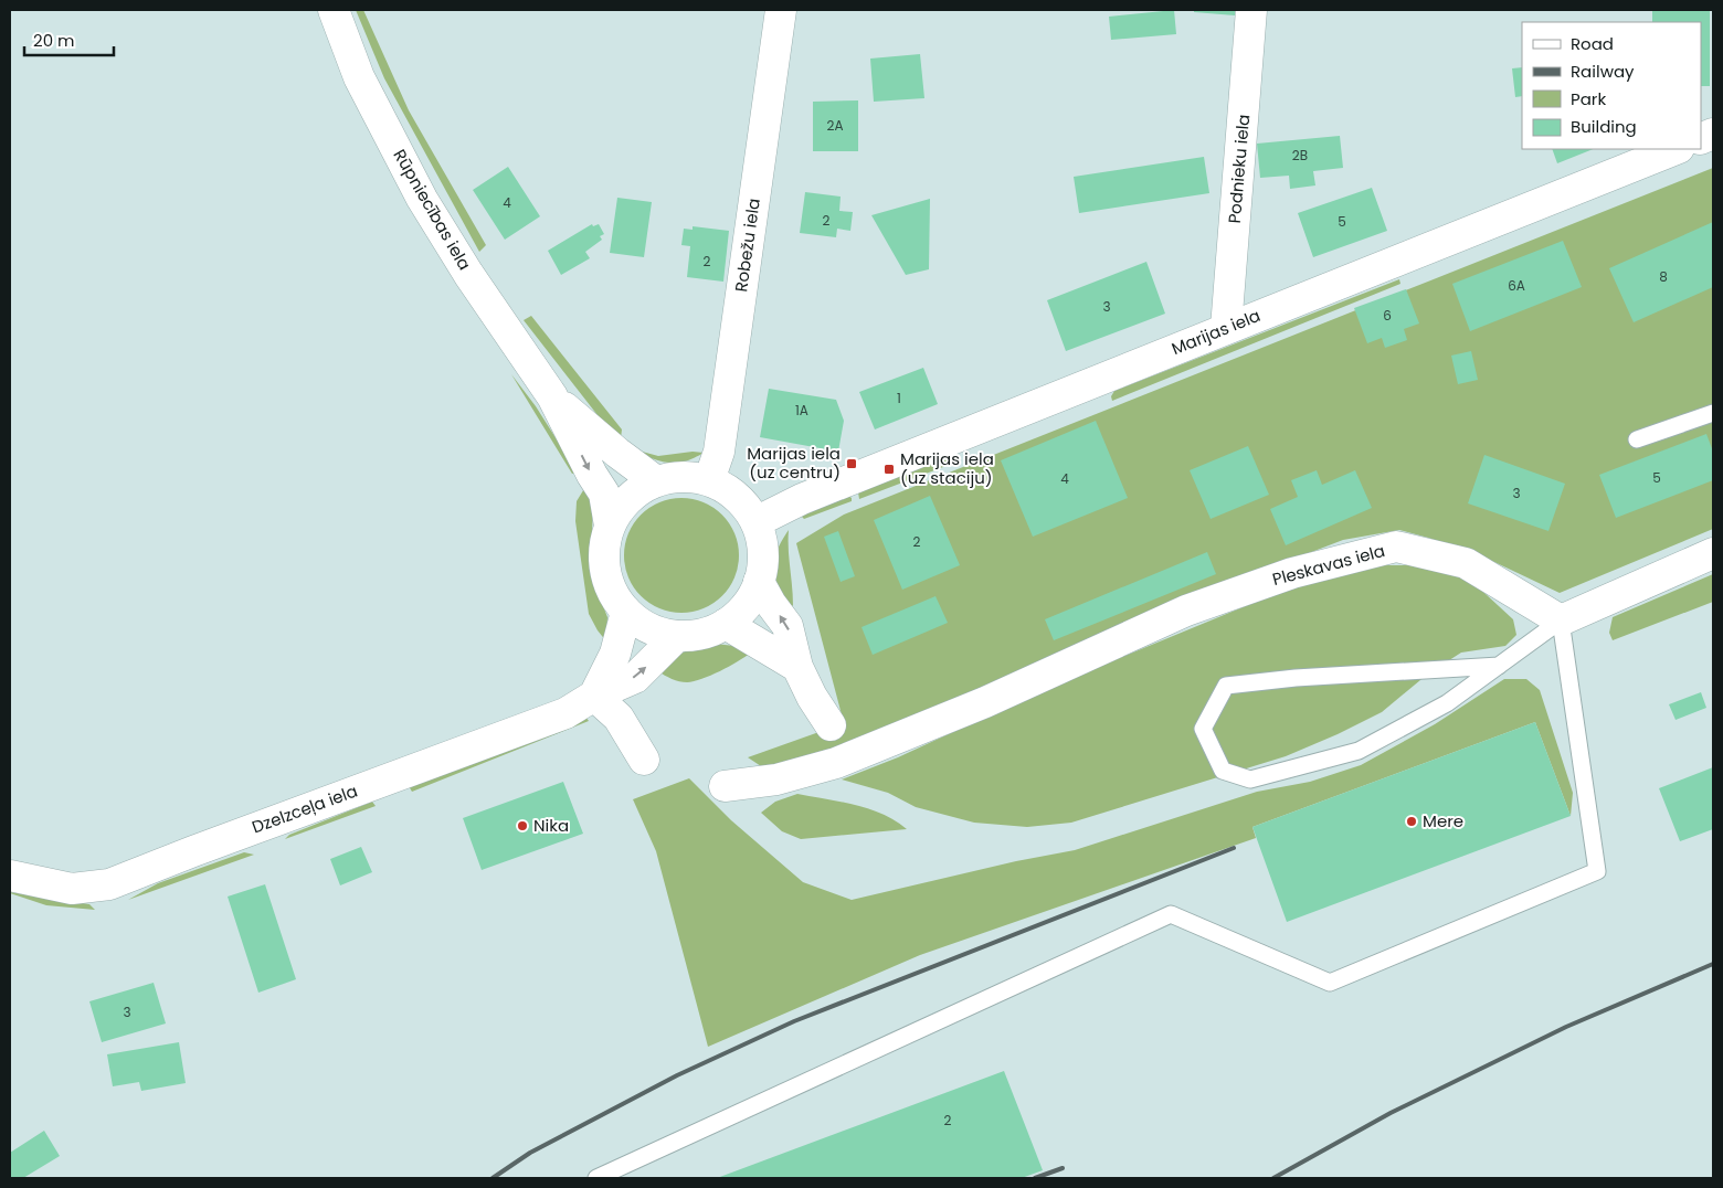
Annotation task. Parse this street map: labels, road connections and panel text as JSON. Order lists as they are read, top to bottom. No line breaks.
{"streets":{"street":["Podnieku iela","Rūpniecības iela","Robežu iela","Marijas iela","Pleskavas iela","Dzelzceļa iela"]},"crossings":[["Podnieku iela","Marijas iela"],["Rūpniecības iela","Robežu iela"],["Rūpniecības iela","Marijas iela"],["Rūpniecības iela","Dzelzceļa iela"],["Robežu iela","Marijas iela"],["Robežu iela","Dzelzceļa iela"],["Marijas iela","Dzelzceļa iela"]],"places":{"transit":["Marijas iela (uz centru)","Marijas iela (uz staciju)"],"other":["Mere","Nika"]},"house_numbers":["2A","2B","4","2","5","2","8","6A","3","6","1","1A","5","4","3","2","3","2"],"legend":["Road","Railway","Park","Building"],"scale_bar":"20 m"}
